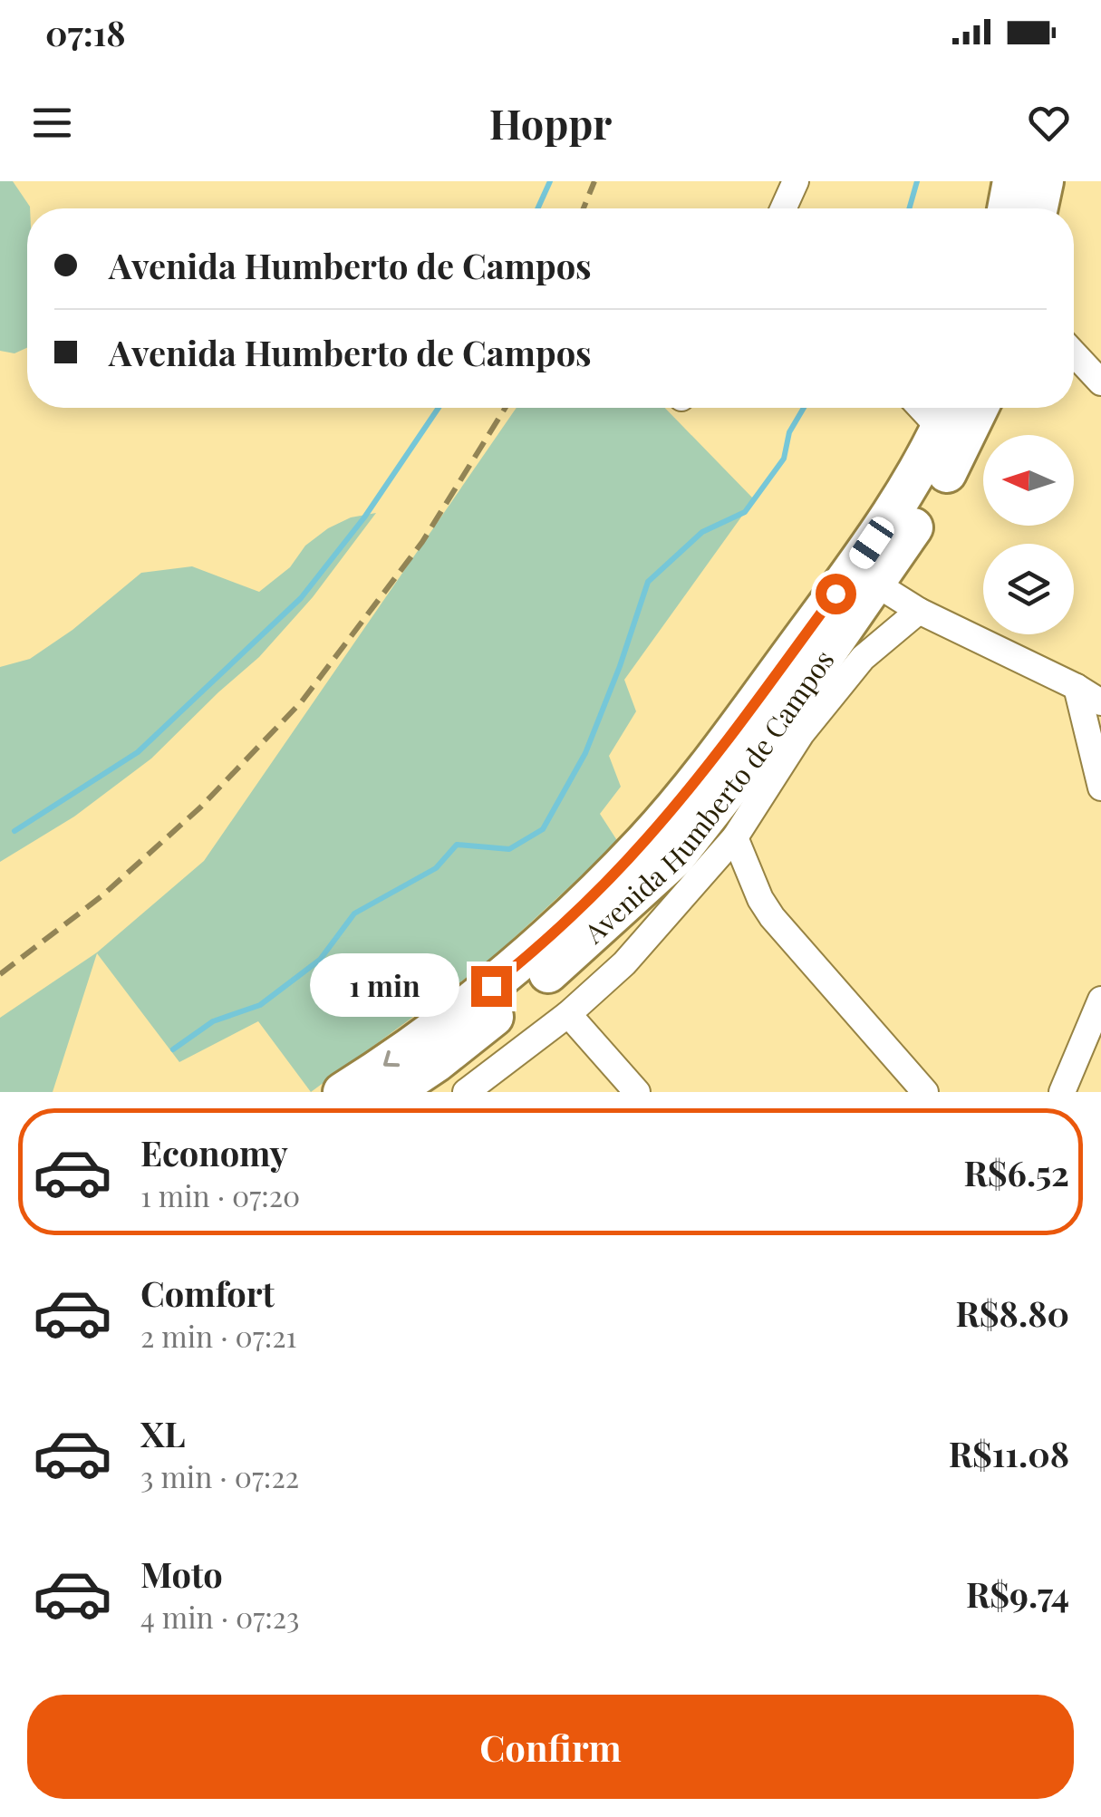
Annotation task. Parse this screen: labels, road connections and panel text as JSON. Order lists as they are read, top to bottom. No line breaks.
{"streets":{"highway":["Avenida Humberto de Campos"]},"north":"left","page":{"status":"07:18","header":"Hoppr","banner":["Avenida Humberto de Campos","Avenida Humberto de Campos"],"bubble":"1 min","list":[{"name":"Economy","note":"1 min · 07:20","value":"R$6.52"},{"name":"Comfort","note":"2 min · 07:21","value":"R$8.80"},{"name":"XL","note":"3 min · 07:22","value":"R$11.08"},{"name":"Moto","note":"4 min · 07:23","value":"R$9.74"}],"buttons":"Confirm"}}
